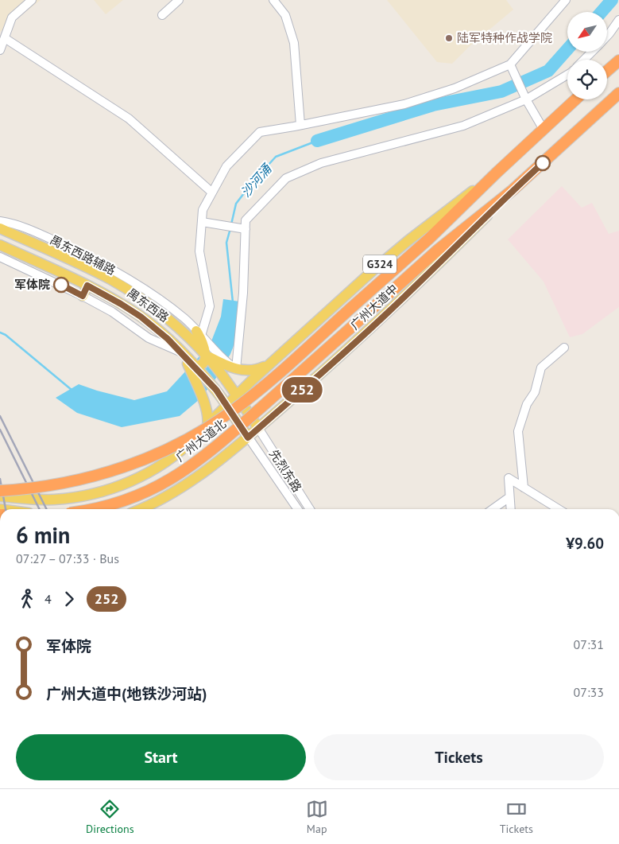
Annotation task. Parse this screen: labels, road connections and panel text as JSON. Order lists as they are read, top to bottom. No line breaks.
{"streets":{"highway":["G324","广州大道中","广州大道北"],"main road":["禺东西路"],"street":["禺东西路辅路","先烈东路"]},"crossings":[["禺东西路辅路","G324"],["禺东西路辅路","禺东西路"],["G324","禺东西路"],["G324","广州大道中"],["G324","广州大道北"],["禺东西路","广州大道中"],["禺东西路","广州大道北"],["禺东西路","先烈东路"],["广州大道中","广州大道北"],["广州大道中","先烈东路"],["广州大道北","先烈东路"]],"water":["沙河涌"],"places":["陆军特种作战学院","军体院"],"lines":["bus line 252"],"north":"bottom left","page":{"on_map":"252","heading":["6 min","07:27 – 07:33 · Bus","¥9.60"],"legs":["4","252"],"list":[{"name":"军体院","value":"07:31"},{"name":"广州大道中(地铁沙河站)","value":"07:33"}],"buttons":["Start","Tickets"],"tabs":["Directions","Map","Tickets"]}}
